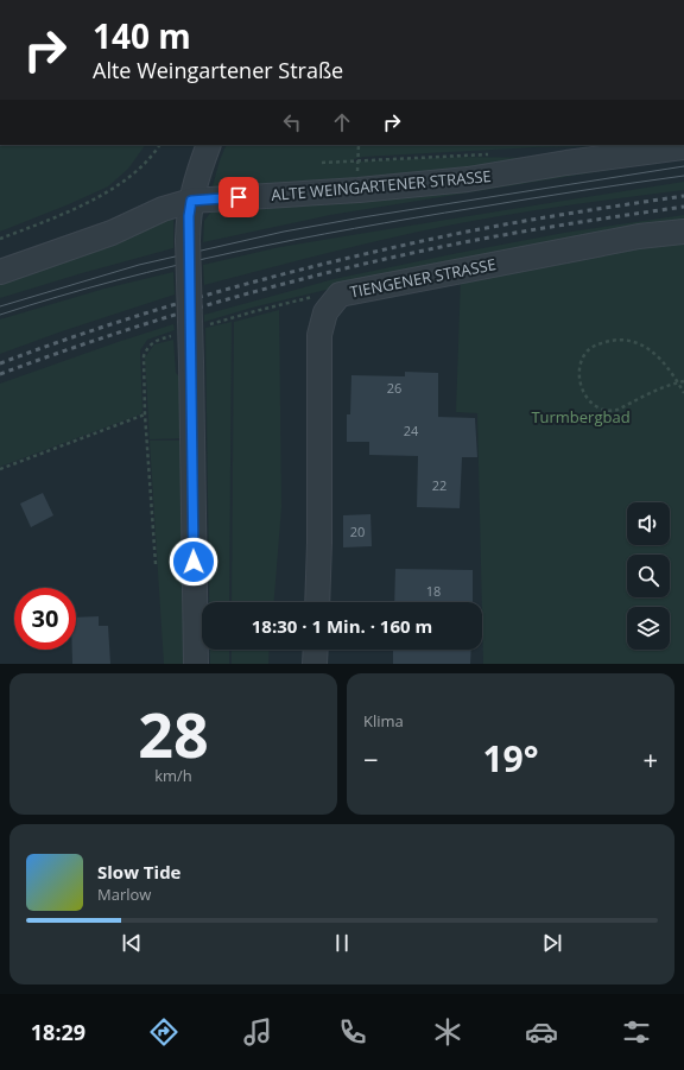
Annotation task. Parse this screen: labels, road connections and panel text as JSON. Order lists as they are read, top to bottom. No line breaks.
{"streets":{"street":["ALTE WEINGARTENER STRASSE","TIENGENER STRASSE"]},"parks":["Turmbergbad"],"house_numbers":["26","24","22","20","18"],"page":{"turn":["140 m","Alte Weingartener Straße"],"limit":"30","trip":"18:30 · 1 Min. · 160 m","tile":[["28","km/h"],"Klima"],"heat":["−","19°","+"],"song":["Slow Tide","Marlow"],"tabs":"18:29"}}
